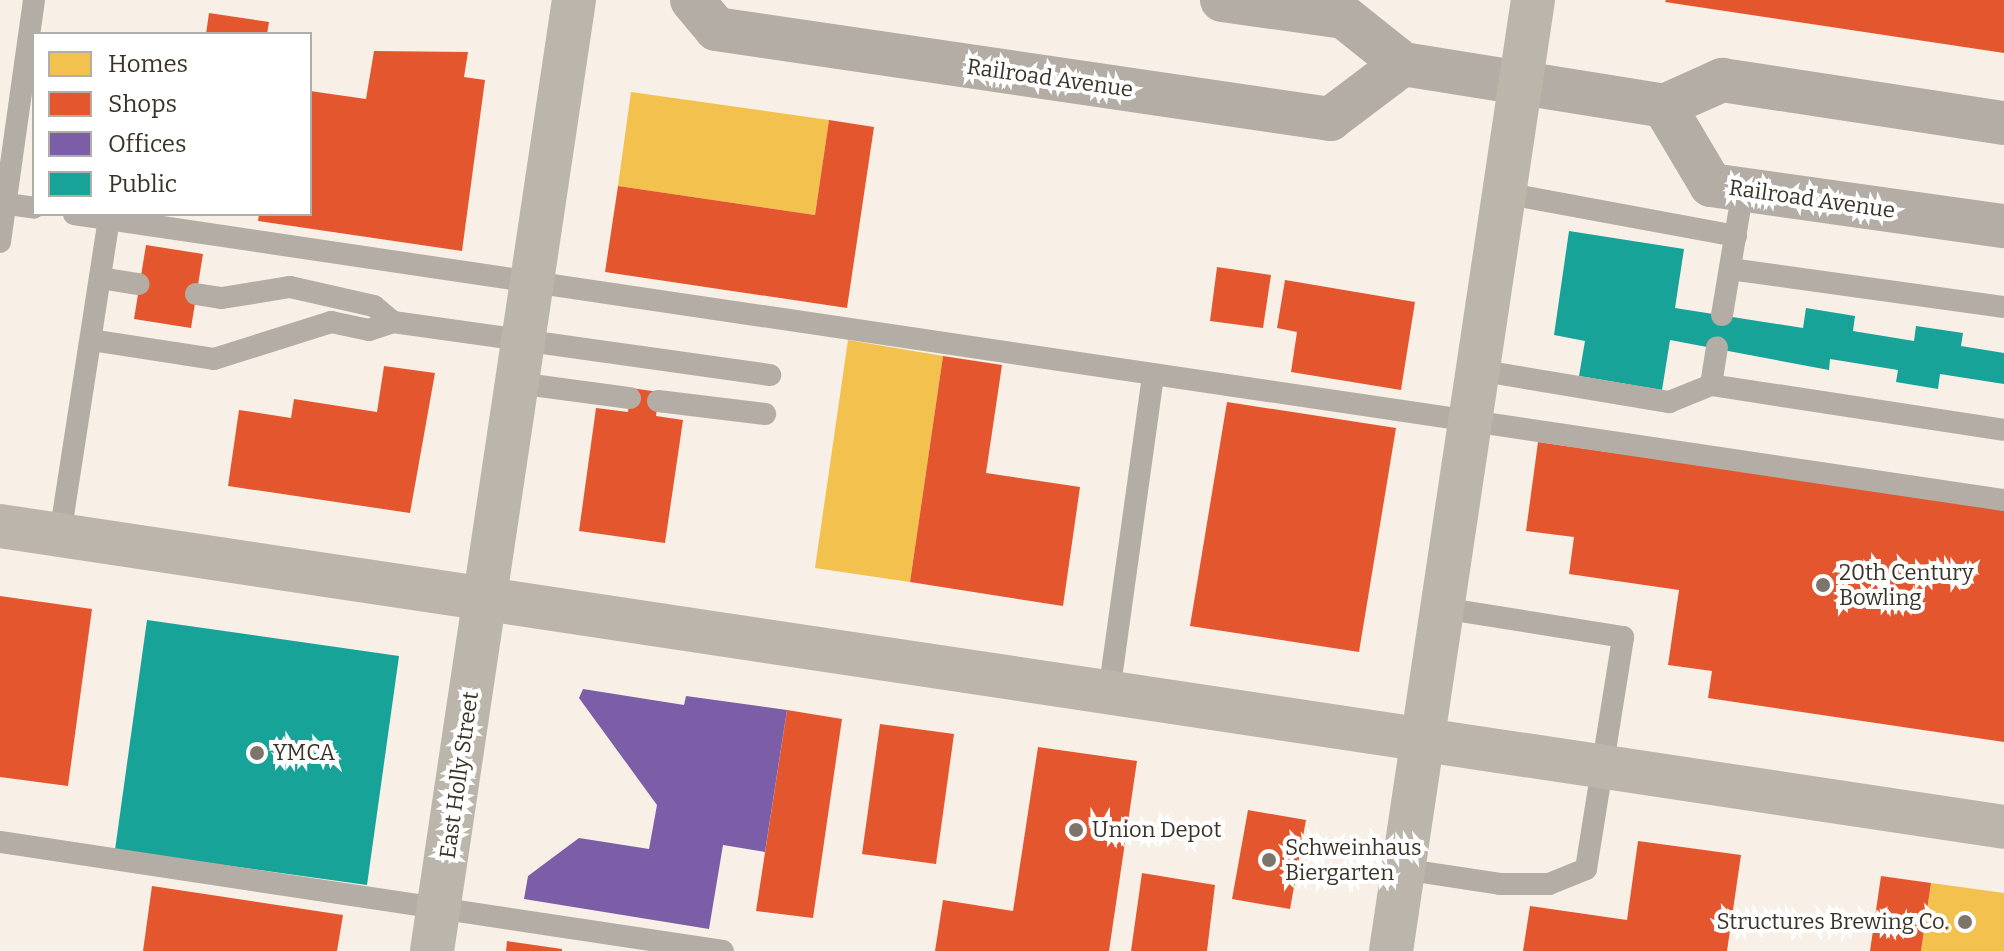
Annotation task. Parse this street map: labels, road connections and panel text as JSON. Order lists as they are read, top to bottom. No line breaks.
{"streets":{"main road":["East Holly Street"],"street":["Railroad Avenue"]},"places":["20th Century Bowling","YMCA","Union Depot","Schweinhaus Biergarten","Structures Brewing Co."],"legend":["Homes","Shops","Offices","Public"]}
